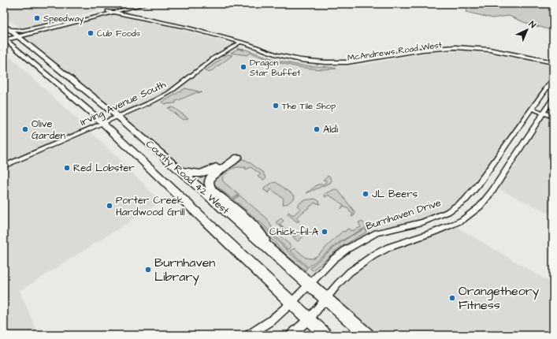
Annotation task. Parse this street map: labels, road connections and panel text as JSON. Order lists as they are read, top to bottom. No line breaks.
{"streets":{"highway":["County Road 42 West"],"main road":["McAndrews Road West"],"street":["Irving Avenue South","Burnhaven Drive"]},"crossings":[["McAndrews Road West","Irving Avenue South"],["Irving Avenue South","County Road 42 West"],["County Road 42 West","Burnhaven Drive"]],"places":["Speedway","Cub Foods","Dragon Star Buffet","The Tile Shop","Olive Garden","Aldi","Red Lobster","JL Beers","Porter Creek Hardwood Grill","Chick-fil-A","Burnhaven Library","Orangetheory Fitness"],"north":"top right"}
